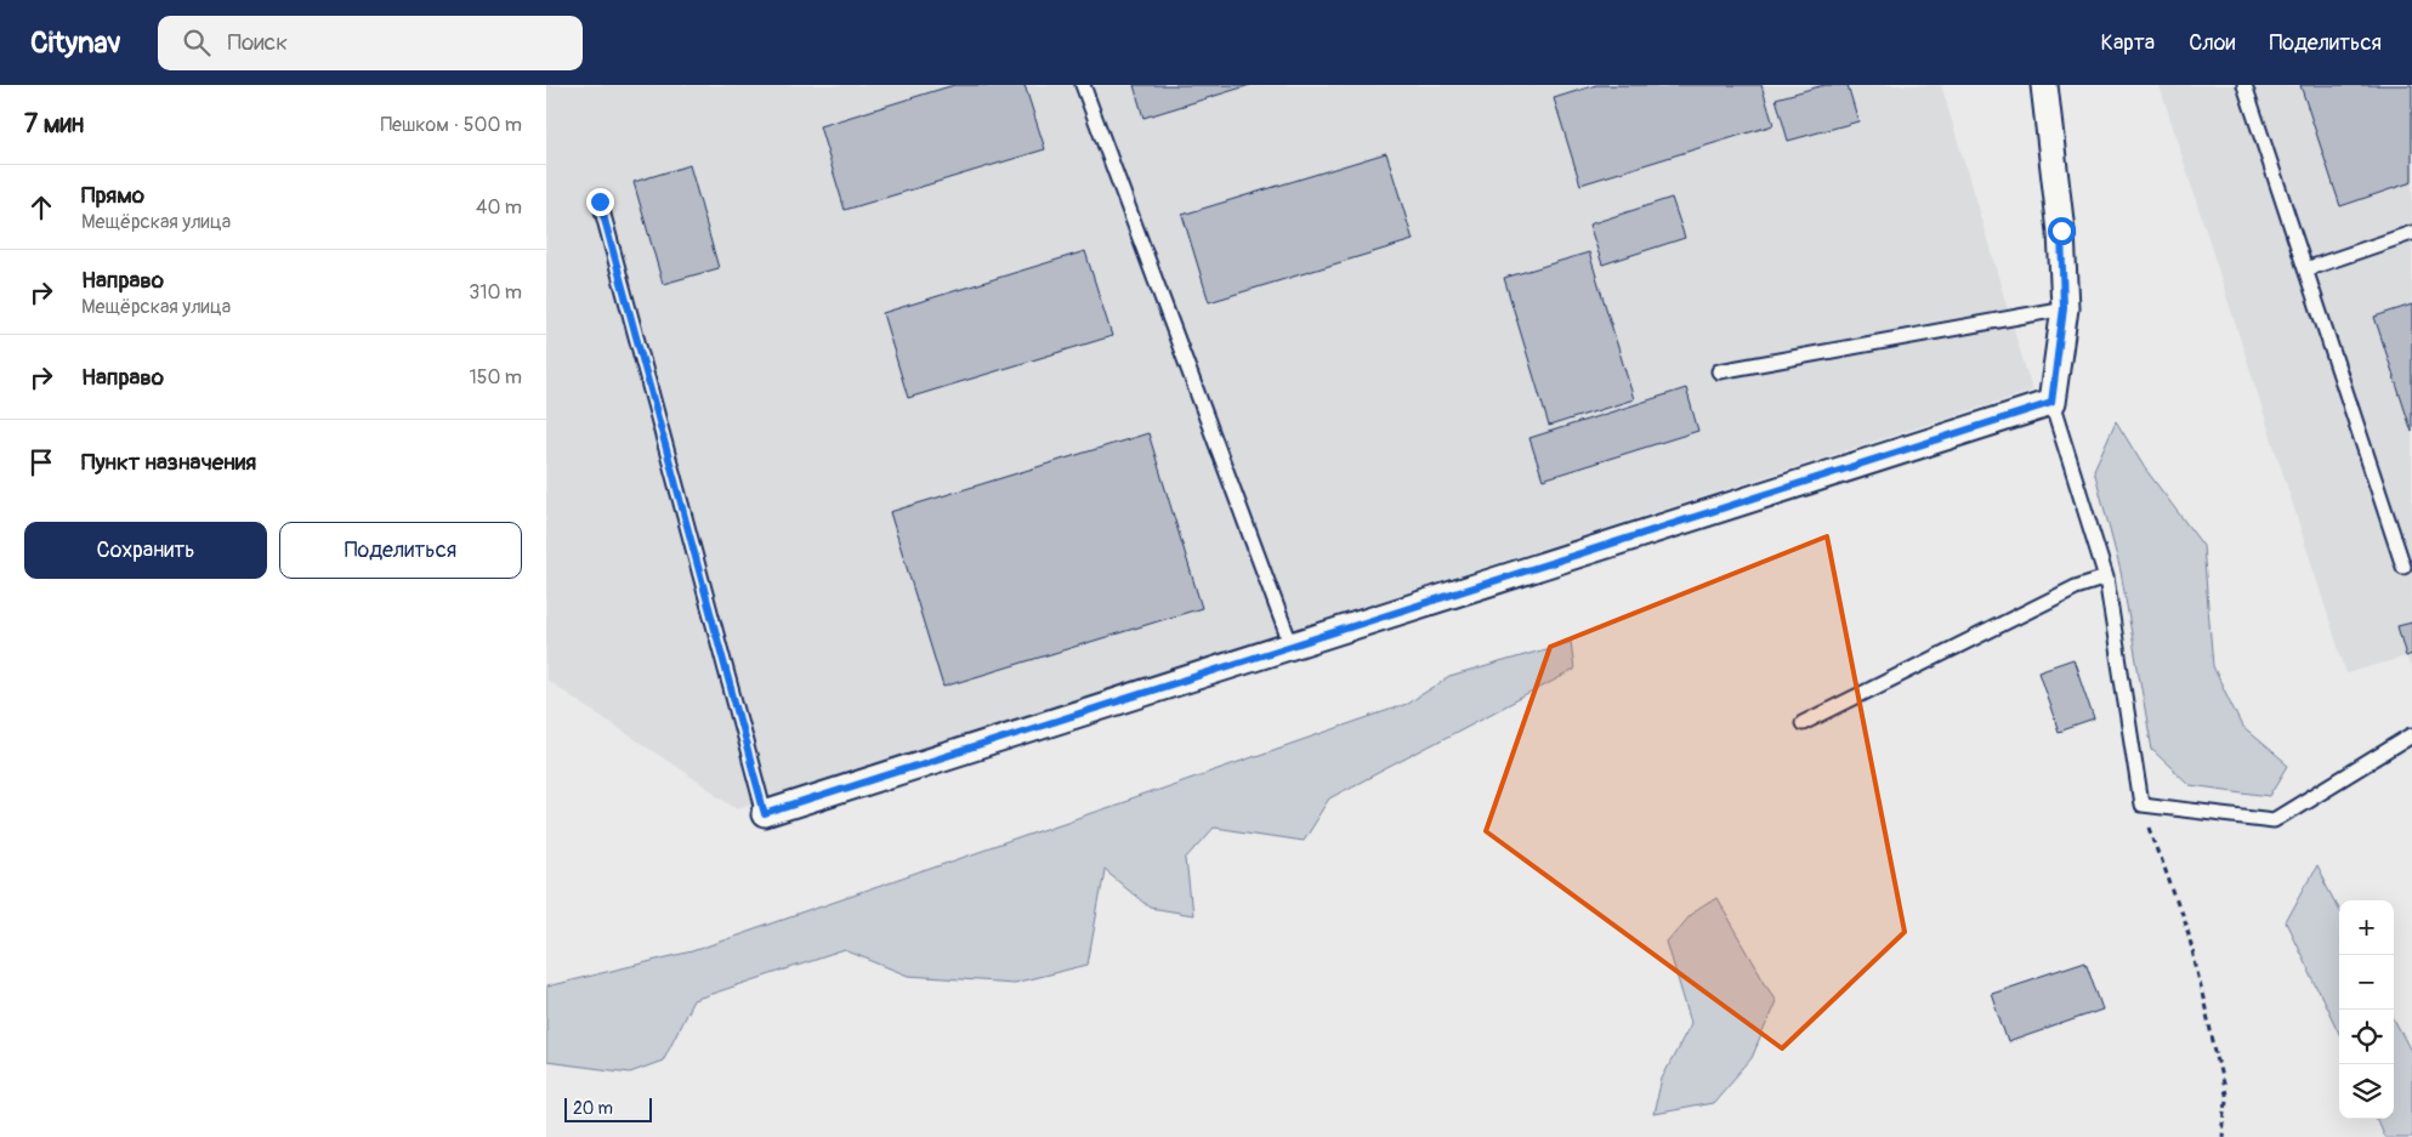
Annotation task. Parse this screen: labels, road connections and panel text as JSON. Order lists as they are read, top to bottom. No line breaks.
{"scale_bar":"20 m","page":{"header":"Citynav","search":"Поиск","nav":["Карта","Слои","Поделиться"],"heading":["7 мин","Пешком · 500 m"],"list":[["Прямо","Мещёрская улица","40 m"],["Направо","Мещёрская улица","310 m"],["Направо","150 m"],"Пункт назначения"],"buttons":["Сохранить","Поделиться"],"map_buttons":["+","−"],"scale":"20 m"}}
